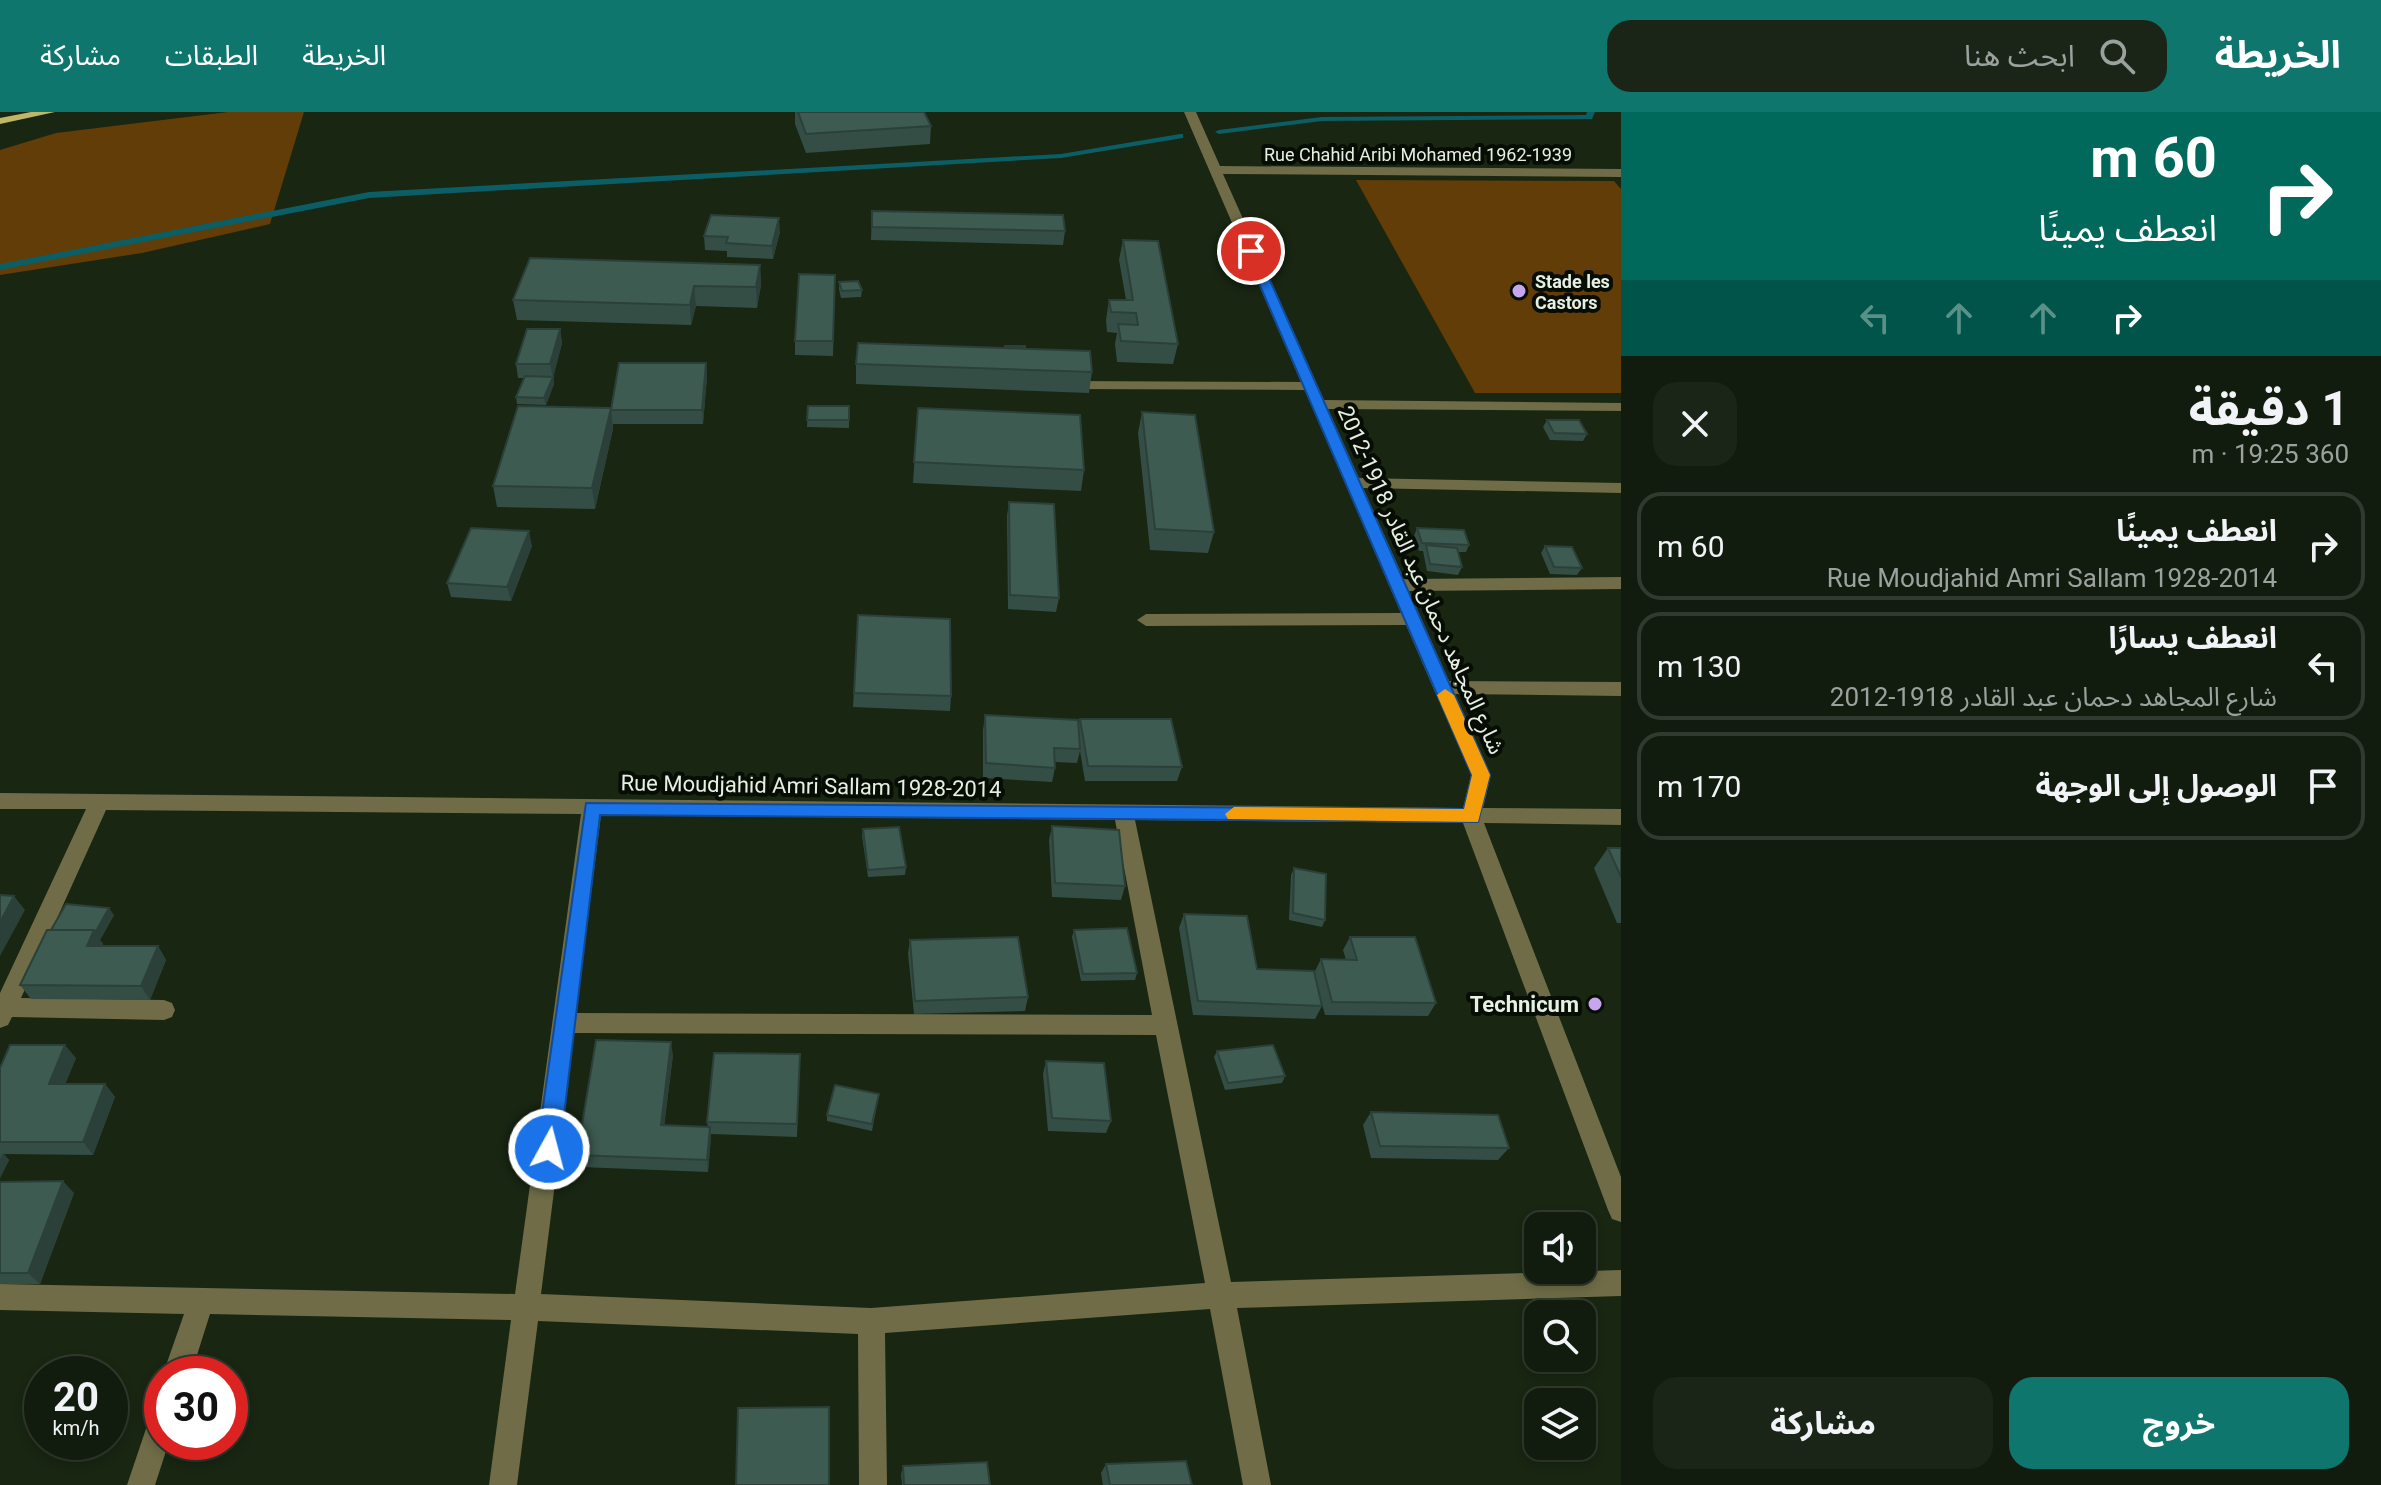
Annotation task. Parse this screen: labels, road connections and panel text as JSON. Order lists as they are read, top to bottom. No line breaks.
{"streets":{"street":["Rue Chahid Aribi Mohamed 1962-1939","شارع المجاهد دحمان عبد القادر 1918-2012","Rue Moudjahid Amri Sallam 1928-2014"]},"crossings":[["Rue Chahid Aribi Mohamed 1962-1939","شارع المجاهد دحمان عبد القادر 1918-2012"],["شارع المجاهد دحمان عبد القادر 1918-2012","Rue Moudjahid Amri Sallam 1928-2014"]],"places":["Stade les Castors","Technicum"],"page":{"header":"الخريطة","search":"ابحث هنا","nav":["الخريطة","الطبقات","مشاركة"],"turn":["60 m","انعطف يمينًا"],"heading":["1 دقيقة","360 m · 19:25"],"list":[{"name":"انعطف يمينًا","note":"Rue Moudjahid Amri Sallam 1928-2014","value":"60 m"},{"name":"انعطف يسارًا","note":"شارع المجاهد دحمان عبد القادر 1918-2012","value":"130 m"},{"name":"الوصول إلى الوجهة","value":"170 m"}],"speed":"20 km/h","limit":"30","buttons":["خروج","مشاركة"]}}
